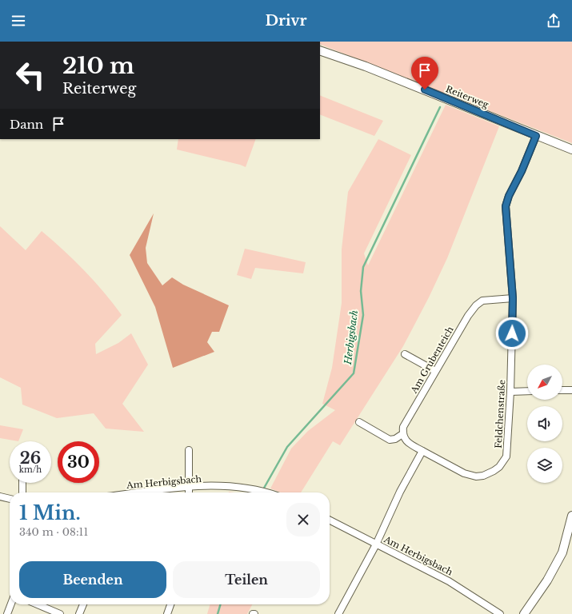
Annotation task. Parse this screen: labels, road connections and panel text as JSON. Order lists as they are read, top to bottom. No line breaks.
{"streets":{"street":["Reiterweg","Am Grubenteich","Feldchenstraße","Am Herbigsbach"]},"crossings":[["Reiterweg","Feldchenstraße"],["Am Grubenteich","Feldchenstraße"]],"water":["Herbigsbach"],"north":"bottom left","page":{"header":"Drivr","turn":["210 m","Reiterweg"],"then":"Dann","speed":"26 km/h","limit":"30","heading":["1 Min.","340 m · 08:11"],"buttons":["Beenden","Teilen"]}}
